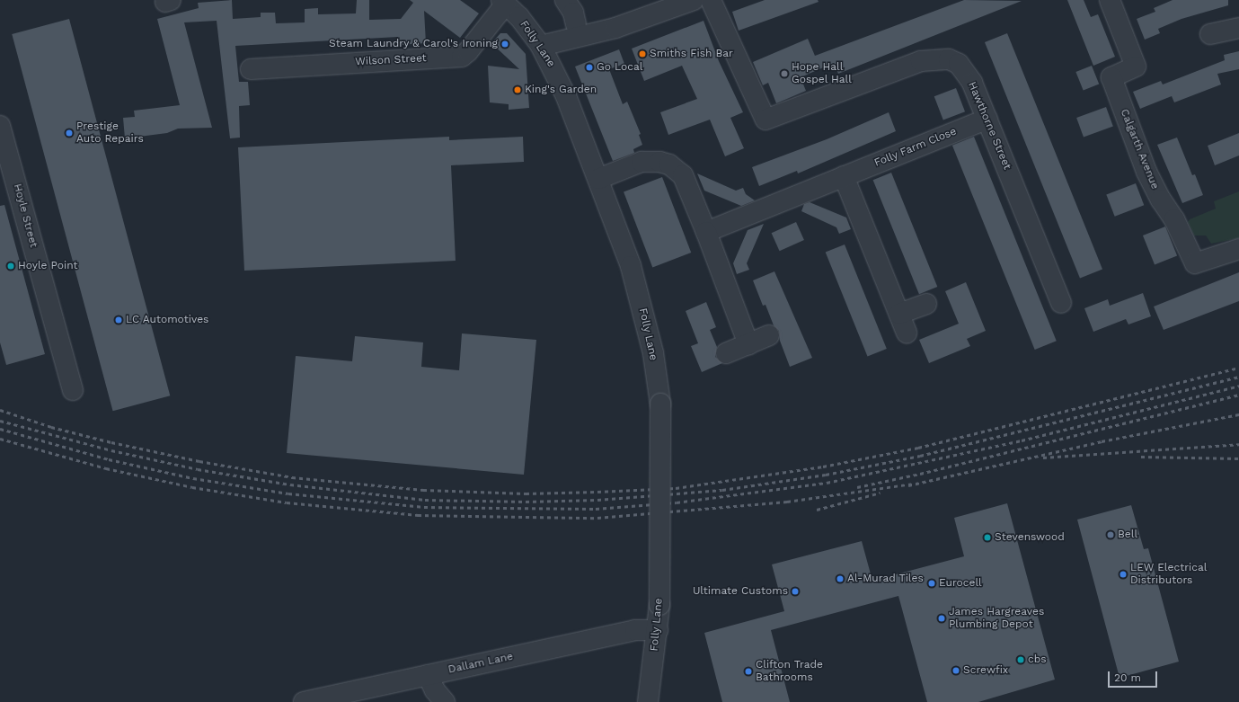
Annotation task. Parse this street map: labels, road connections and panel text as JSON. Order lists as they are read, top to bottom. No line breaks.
{"streets":{"street":["Folly Lane","Wilson Street","Hawthorne Street","Folly Farm Close","Calgarth Avenue","Hoyle Street","Dallam Lane"]},"crossings":[["Folly Lane","Wilson Street"],["Folly Lane","Dallam Lane"],["Hawthorne Street","Folly Farm Close"]],"places":["Steam Laundry & Carol's Ironing","Smiths Fish Bar","Go Local","Hope Hall Gospel Hall","King's Garden","Prestige Auto Repairs","Hoyle Point","LC Automotives","Bell","Stevenswood","LEW Electrical Distributors","Al-Murad Tiles","Eurocell","Ultimate Customs","James Hargreaves Plumbing Depot","cbs","Screwfix","Clifton Trade Bathrooms"],"scale_bar":"20 m"}
